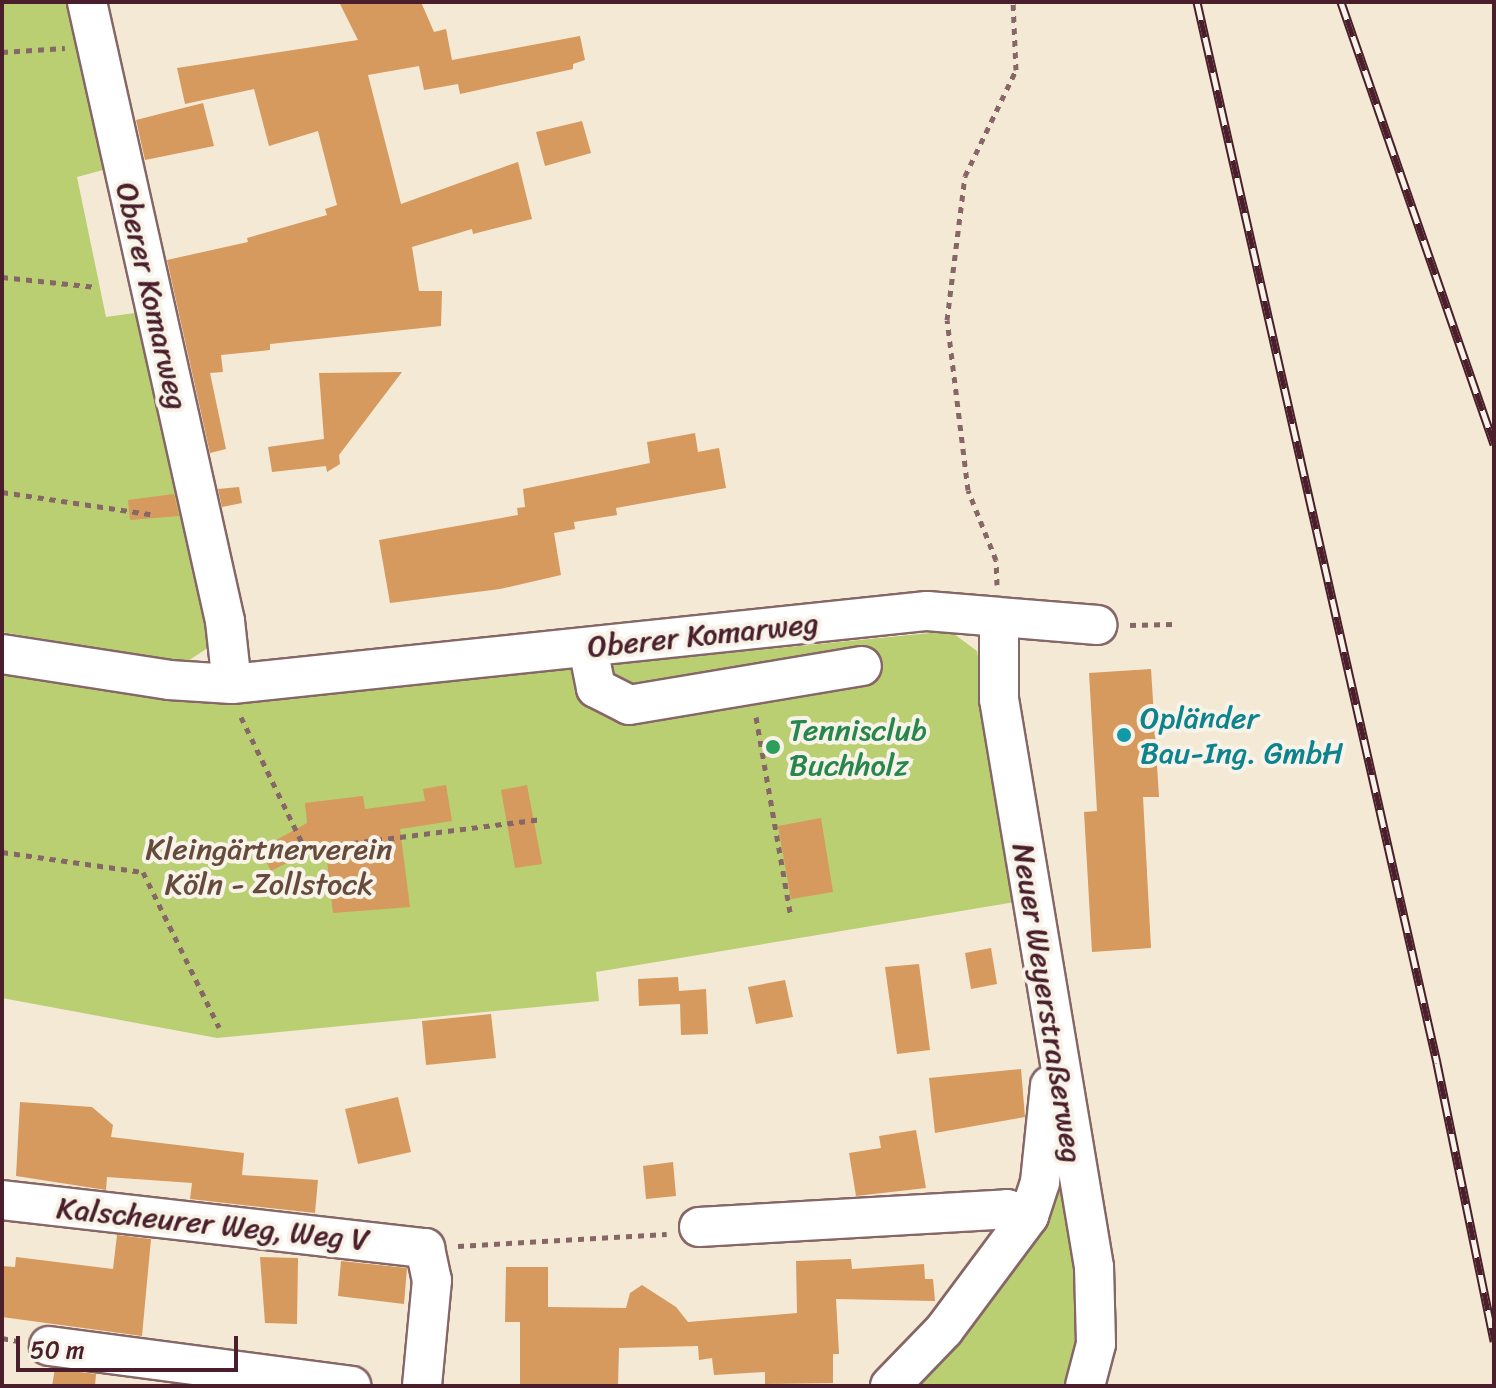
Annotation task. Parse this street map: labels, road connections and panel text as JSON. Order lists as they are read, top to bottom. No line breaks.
{"streets":{"street":["Oberer Komarweg","Neuer Weyerstraßerweg","Kalscheurer Weg, Weg V"]},"crossings":[["Oberer Komarweg","Neuer Weyerstraßerweg"]],"parks":["Kleingärtnerverein Köln - Zollstock"],"places":["Opländer Bau-Ing. GmbH","Tennisclub Buchholz"],"scale_bar":"50 m"}
